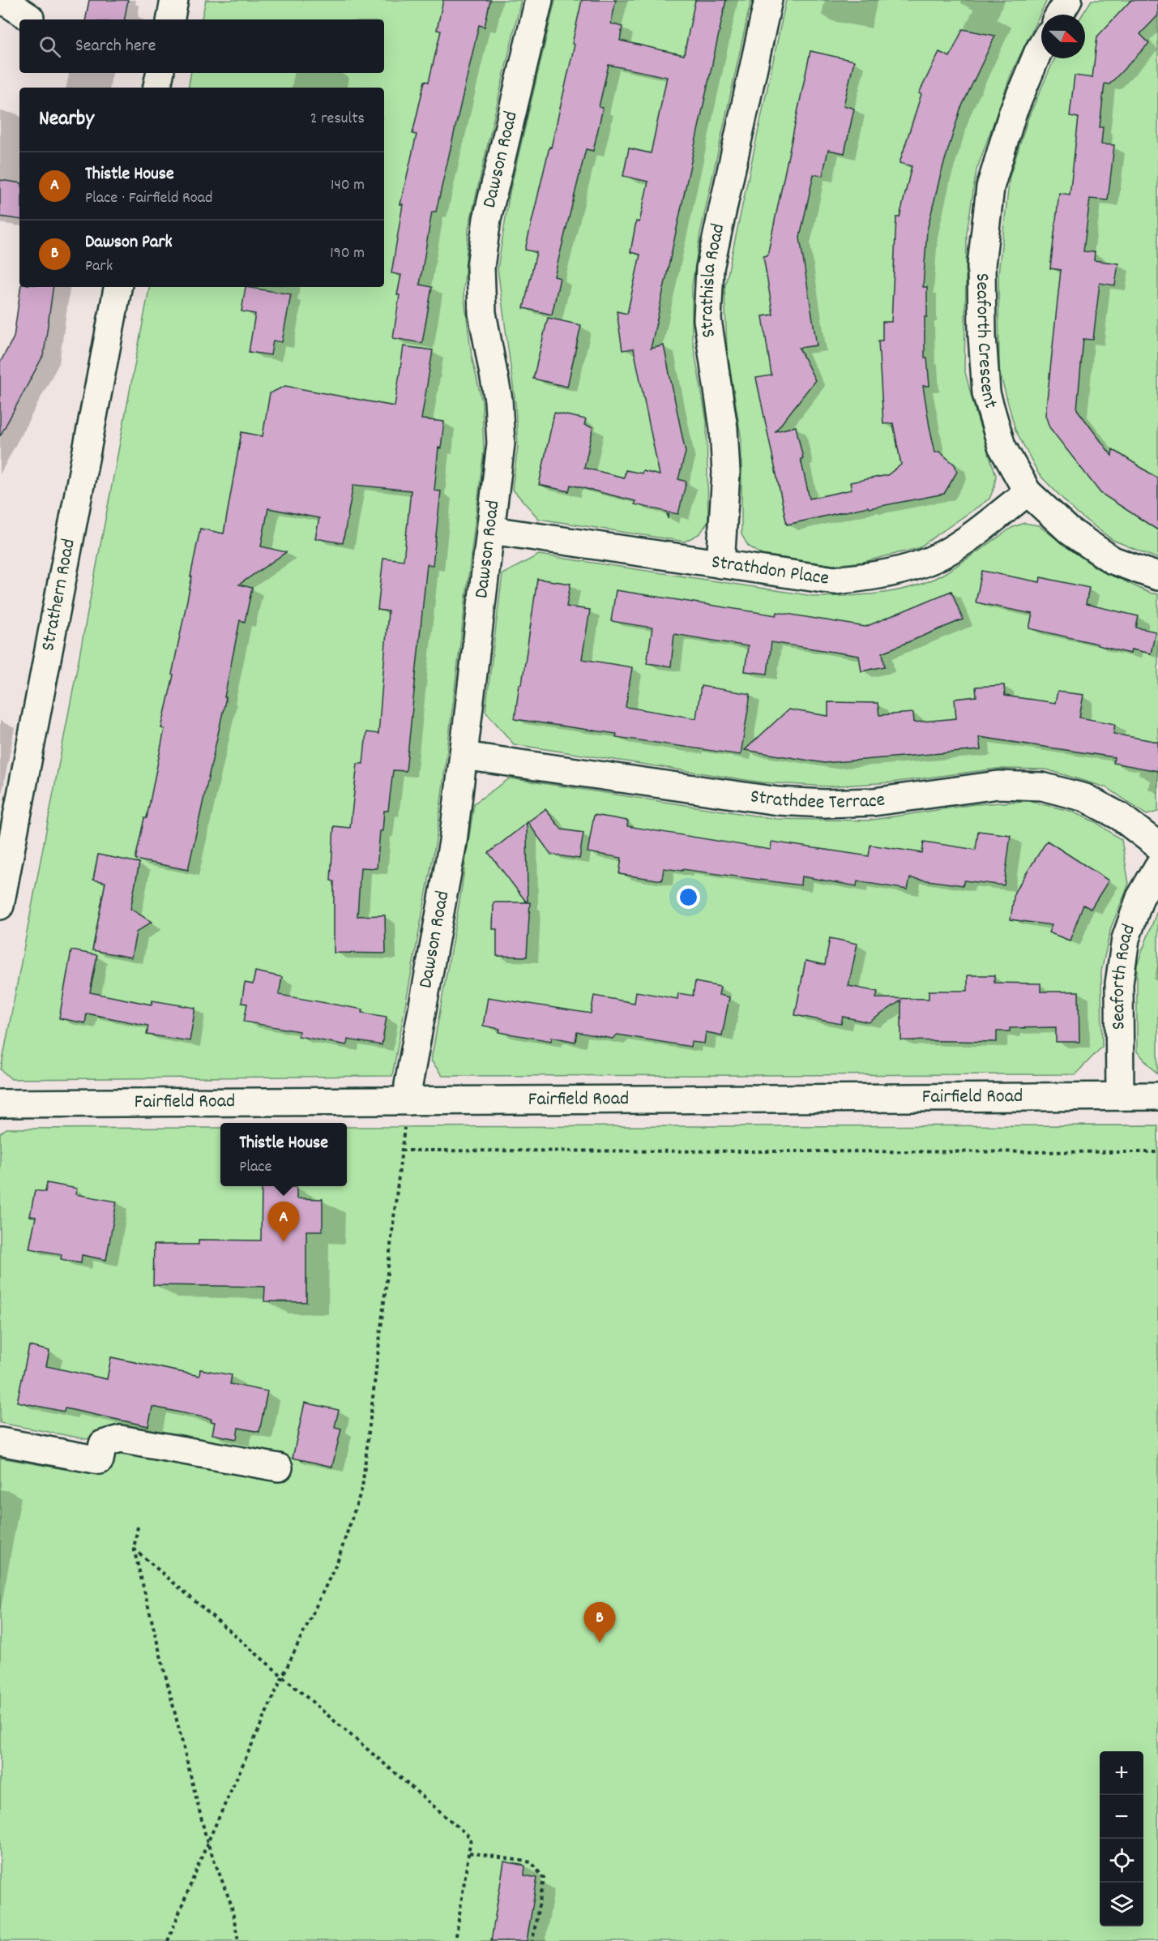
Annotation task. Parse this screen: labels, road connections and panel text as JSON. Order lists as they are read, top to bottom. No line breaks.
{"streets":{"street":["Dawson Road","Strathisla Road","Seaforth Crescent","Strathdon Place","Strathern Road","Strathdee Terrace","Seaforth Road","Fairfield Road"]},"crossings":[["Dawson Road","Strathdon Place"],["Dawson Road","Strathdee Terrace"],["Dawson Road","Fairfield Road"],["Strathisla Road","Strathdon Place"],["Seaforth Crescent","Strathdon Place"],["Seaforth Road","Fairfield Road"]],"north":"right","page":{"search":"Search here","heading":["Nearby","2 results"],"list":[{"mark":"A","name":"Thistle House","note":"Place · Fairfield Road","value":"140 m"},{"mark":"B","name":"Dawson Park","note":"Park","value":"190 m"}],"popup":["Thistle House","Place"],"pins":["A","B"],"map_buttons":["+","−"]}}
